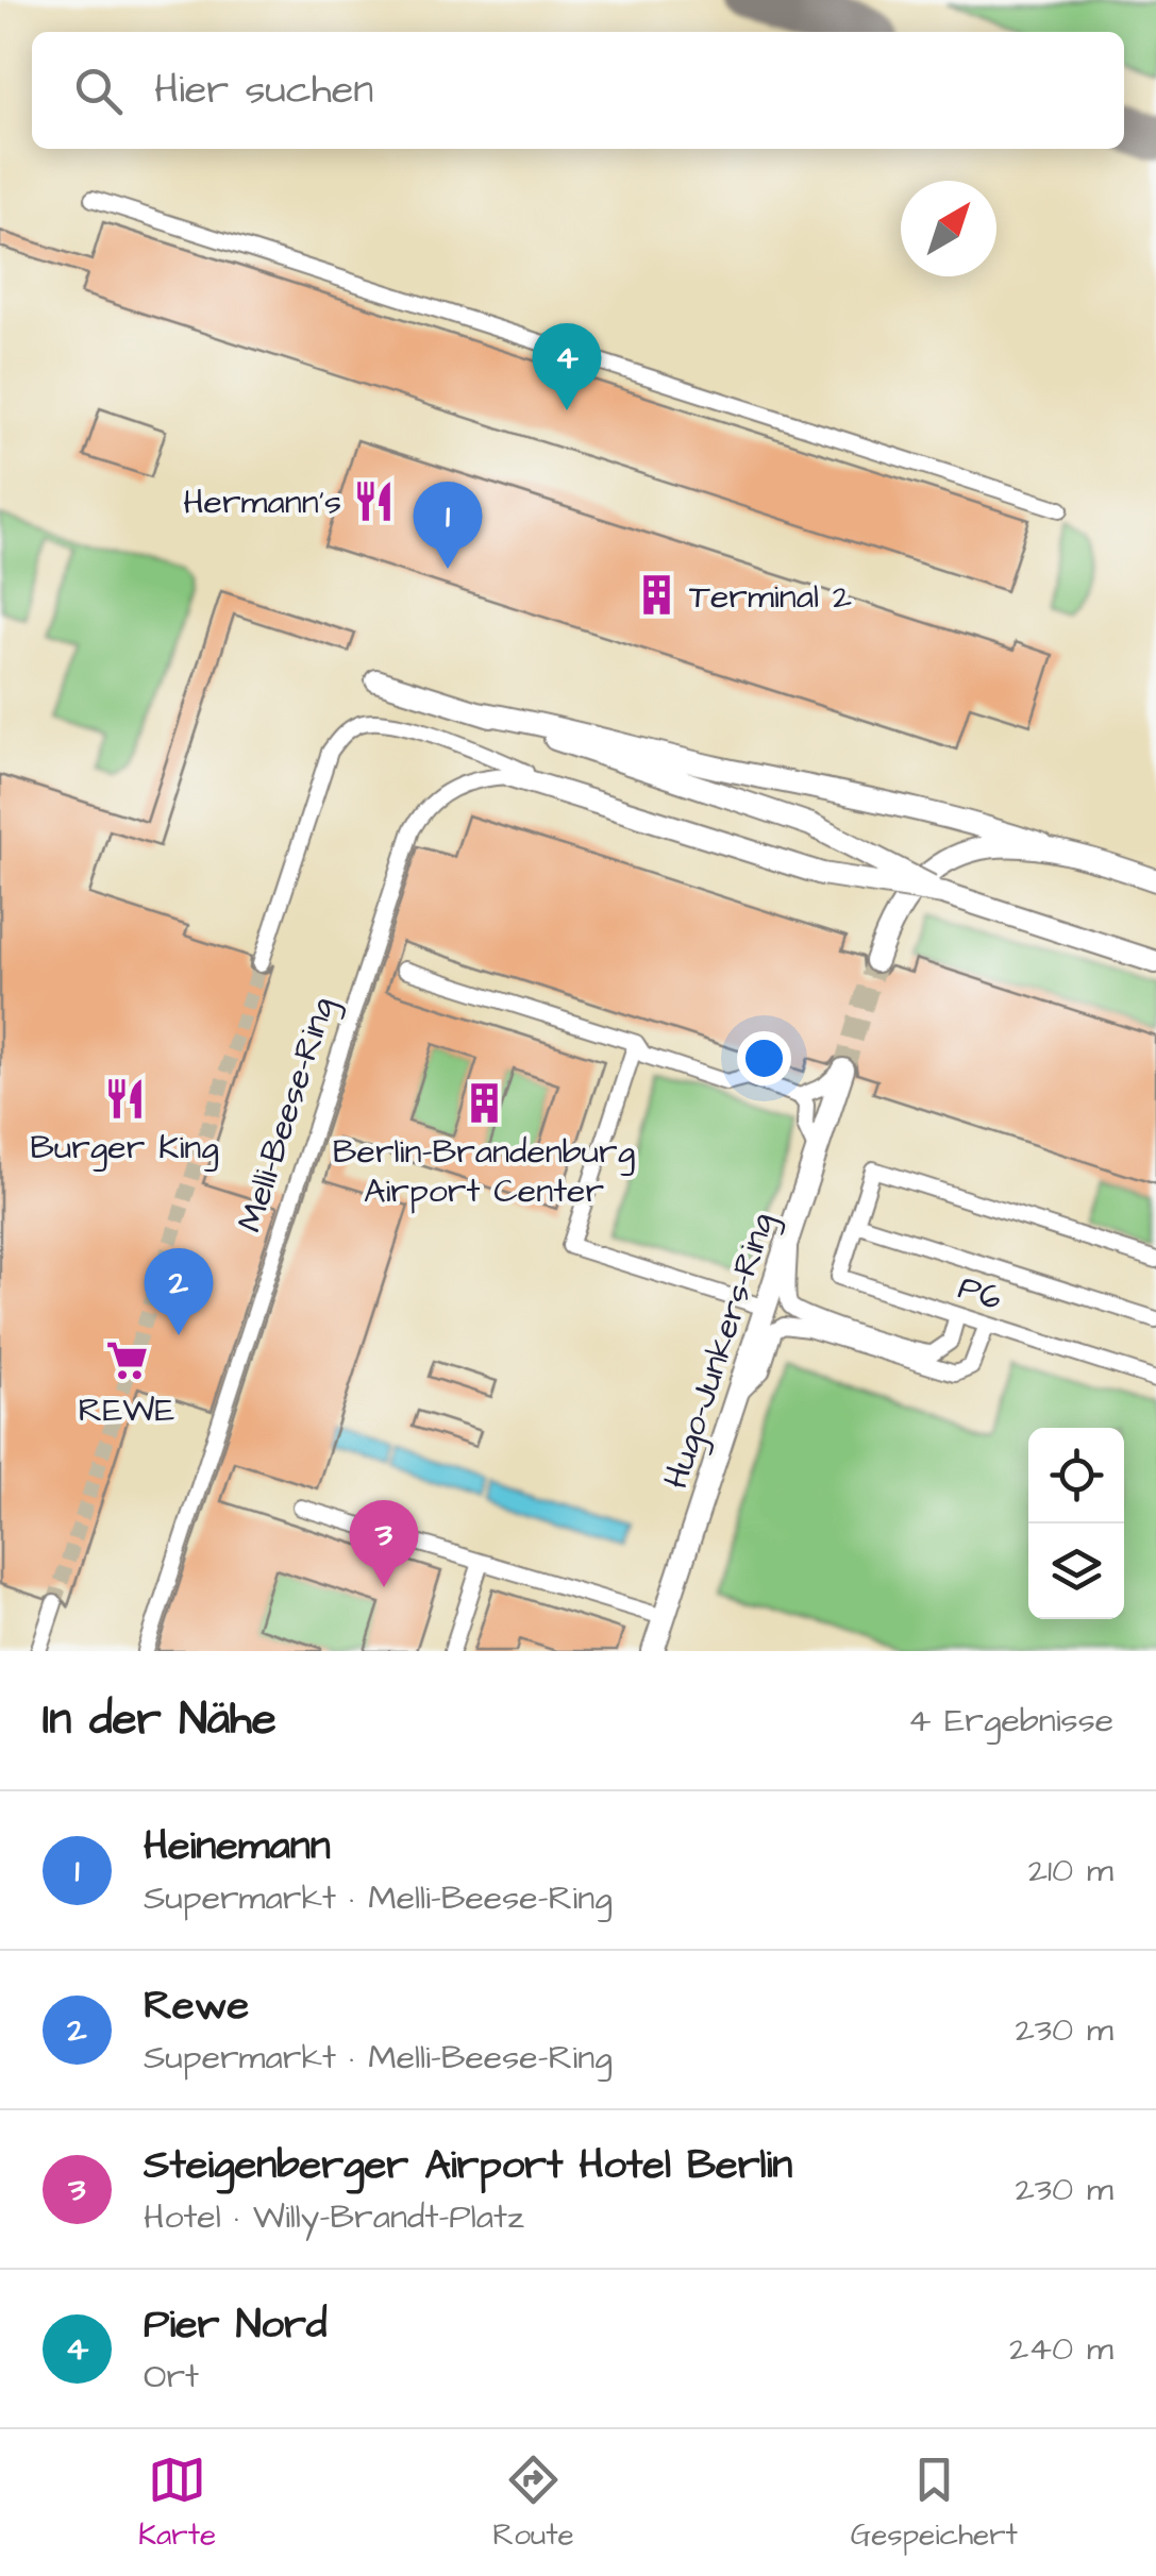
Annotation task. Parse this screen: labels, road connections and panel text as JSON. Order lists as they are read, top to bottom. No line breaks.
{"streets":{"street":["Melli-Beese-Ring","P6","Hugo-Junkers-Ring"]},"places":{"restaurant":["Hermann's","Burger King"],"building":["Terminal 2","Berlin-Brandenburg Airport Center"],"supermarket":["REWE"]},"north":"top right","page":{"search":"Hier suchen","pins":["4","1","2","3"],"heading":["In der Nähe","4 Ergebnisse"],"list":[{"mark":"1","name":"Heinemann","note":"Supermarkt · Melli-Beese-Ring","value":"210 m"},{"mark":"2","name":"Rewe","note":"Supermarkt · Melli-Beese-Ring","value":"230 m"},{"mark":"3","name":"Steigenberger Airport Hotel Berlin","note":"Hotel · Willy-Brandt-Platz","value":"230 m"},{"mark":"4","name":"Pier Nord","note":"Ort","value":"240 m"}],"nav":["Karte","Route","Gespeichert"]}}
